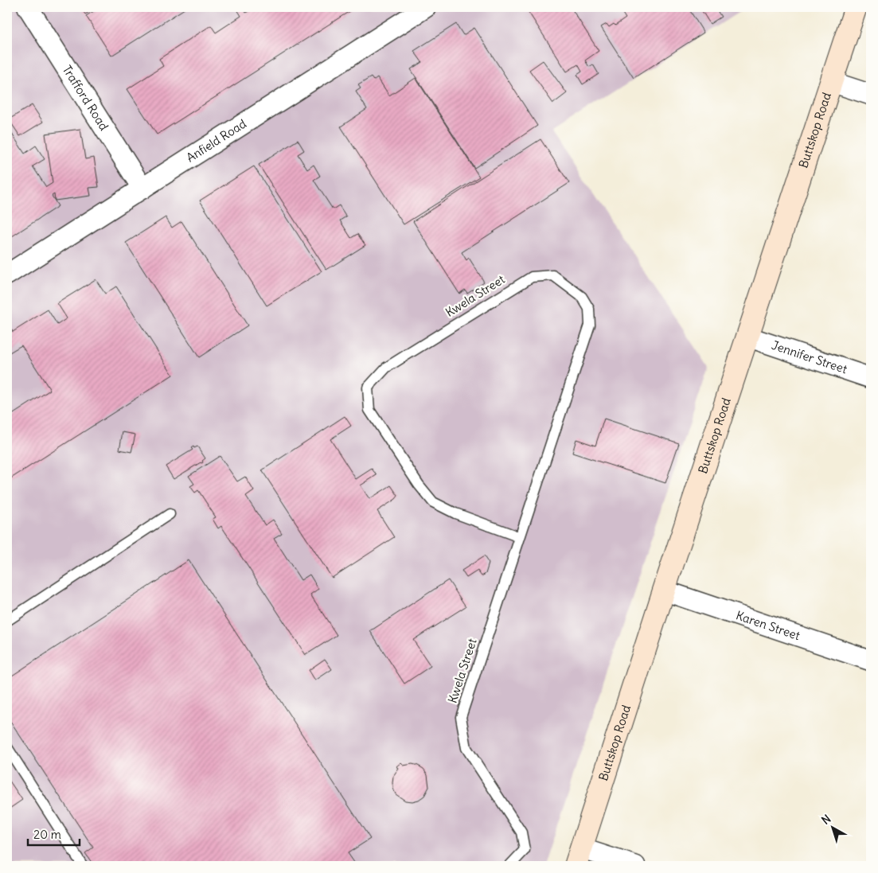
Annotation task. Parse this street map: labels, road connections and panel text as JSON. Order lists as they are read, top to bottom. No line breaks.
{"streets":{"street":["Trafford Road","Buttskop Road","Anfield Road","Jennifer Street","Karen Street"],"lane":["Kwela Street"]},"crossings":[["Trafford Road","Anfield Road"],["Buttskop Road","Jennifer Street"],["Buttskop Road","Karen Street"]],"scale_bar":"20 m","north":"top left"}
